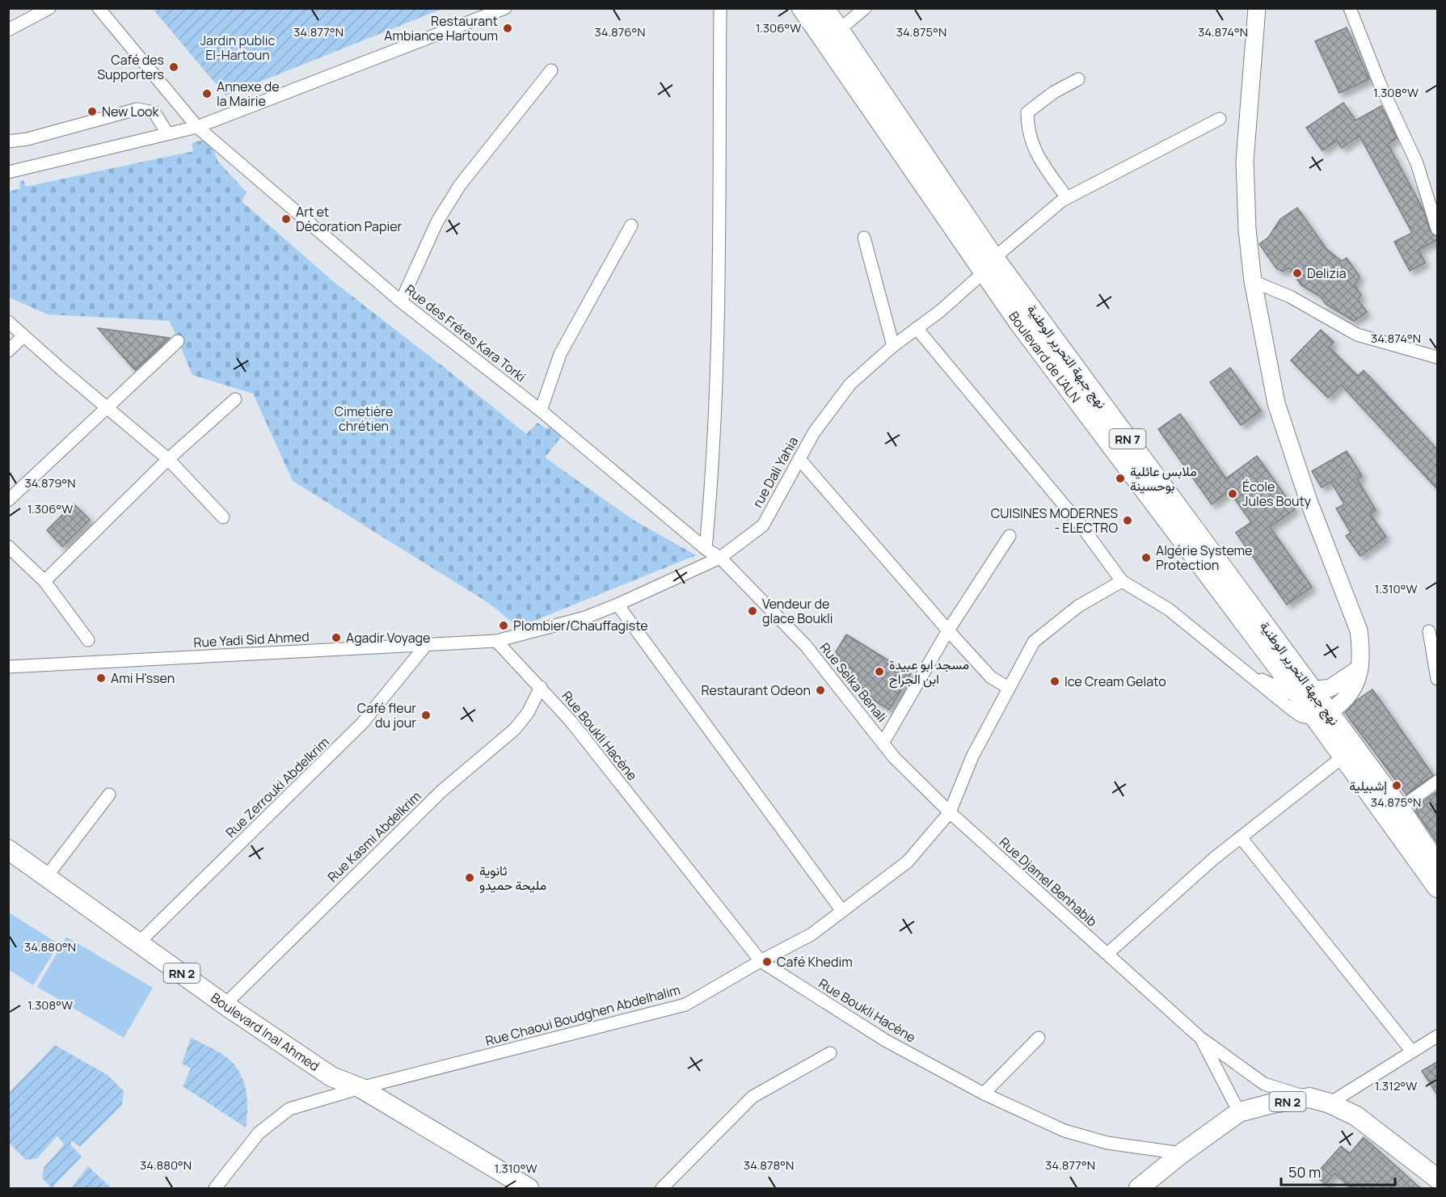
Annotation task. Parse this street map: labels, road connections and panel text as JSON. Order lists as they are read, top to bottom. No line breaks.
{"streets":{"main road":["نهج جبهة التحرير الوطنية","RN 7","RN 2","Boulevard Inal Ahmed"],"street":["Rue des Fréres Kara Torki","rue Dali Yahia","Rue Yadi Sid Ahmed","Rue Selka Benali","Rue Boukli Hacène","Rue Zerrouki Abdelkrim","Rue Kasmi Abdelkrim","Rue Djamel Benhabib","Rue Chaoui Boudghen Abdelhalim"]},"crossings":[["Rue des Fréres Kara Torki","rue Dali Yahia"],["Rue des Fréres Kara Torki","Rue Selka Benali"],["نهج جبهة التحرير الوطنية","RN 7"],["نهج جبهة التحرير الوطنية","rue Dali Yahia"],["RN 7","rue Dali Yahia"],["rue Dali Yahia","Rue Yadi Sid Ahmed"],["rue Dali Yahia","Rue Selka Benali"],["rue Dali Yahia","Rue Boukli Hacène"],["Rue Yadi Sid Ahmed","Rue Boukli Hacène"],["Rue Yadi Sid Ahmed","Rue Zerrouki Abdelkrim"],["Rue Selka Benali","Rue Djamel Benhabib"],["Rue Boukli Hacène","Rue Kasmi Abdelkrim"],["Rue Boukli Hacène","RN 2"],["Rue Boukli Hacène","Rue Chaoui Boudghen Abdelhalim"],["Rue Zerrouki Abdelkrim","Boulevard Inal Ahmed"],["Rue Kasmi Abdelkrim","Boulevard Inal Ahmed"],["Rue Djamel Benhabib","Rue Chaoui Boudghen Abdelhalim"],["RN 2","Rue Chaoui Boudghen Abdelhalim"],["RN 2","Boulevard Inal Ahmed"],["Rue Chaoui Boudghen Abdelhalim","Boulevard Inal Ahmed"]],"parks":["Jardin public El-Hartoun","Cimetière chrétien"],"places":["Restaurant Ambiance Hartoum","Café des Supporters","Annexe de la Mairie","New Look","Art et Décoration Papier","Delizia","ملابس عائلية بوحسينة","École Jules Bouty","CUISINES MODERNES - ELECTRO","Algérie Systeme Protection","Vendeur de glace Boukli","Plombier/Chauffagiste","Agadir Voyage","مسجد ابو عبيدة ابن الجراح","Ami H'ssen","Ice Cream Gelato","Restaurant Odeon","Café fleur du jour","إشبيلية","ثانوية مليحة حميدو","Café Khedim"],"scale_bar":"50 m","coordinates":["1.306°W","34.877°N","34.876°N","34.875°N","34.874°N","1.308°W","34.879°N","1.310°W","34.880°N","1.312°W","34.878°N"]}
